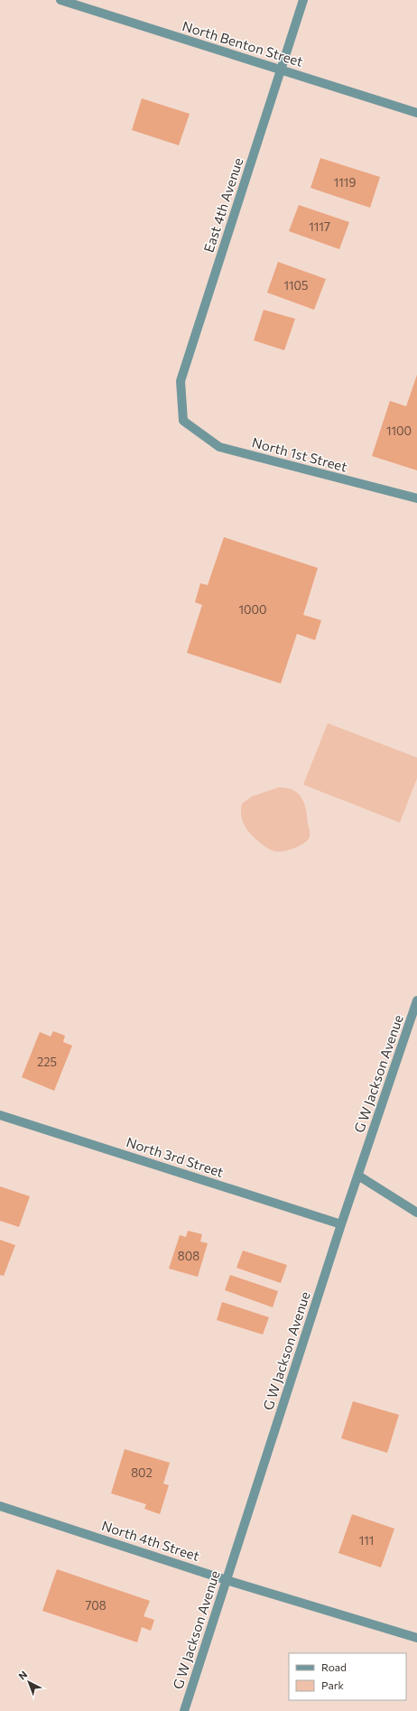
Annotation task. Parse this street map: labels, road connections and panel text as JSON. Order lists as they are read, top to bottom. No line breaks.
{"streets":{"street":["North Benton Street","East 4th Avenue","North 1st Street","G W Jackson Avenue","North 3rd Street","North 4th Street"]},"crossings":[["North Benton Street","East 4th Avenue"],["East 4th Avenue","North 1st Street"],["G W Jackson Avenue","North 3rd Street"],["G W Jackson Avenue","North 4th Street"]],"house_numbers":["1119","1117","1105","1100","1000","225","808","802","111","708"],"legend":["Road","Park"],"north":"top left"}
